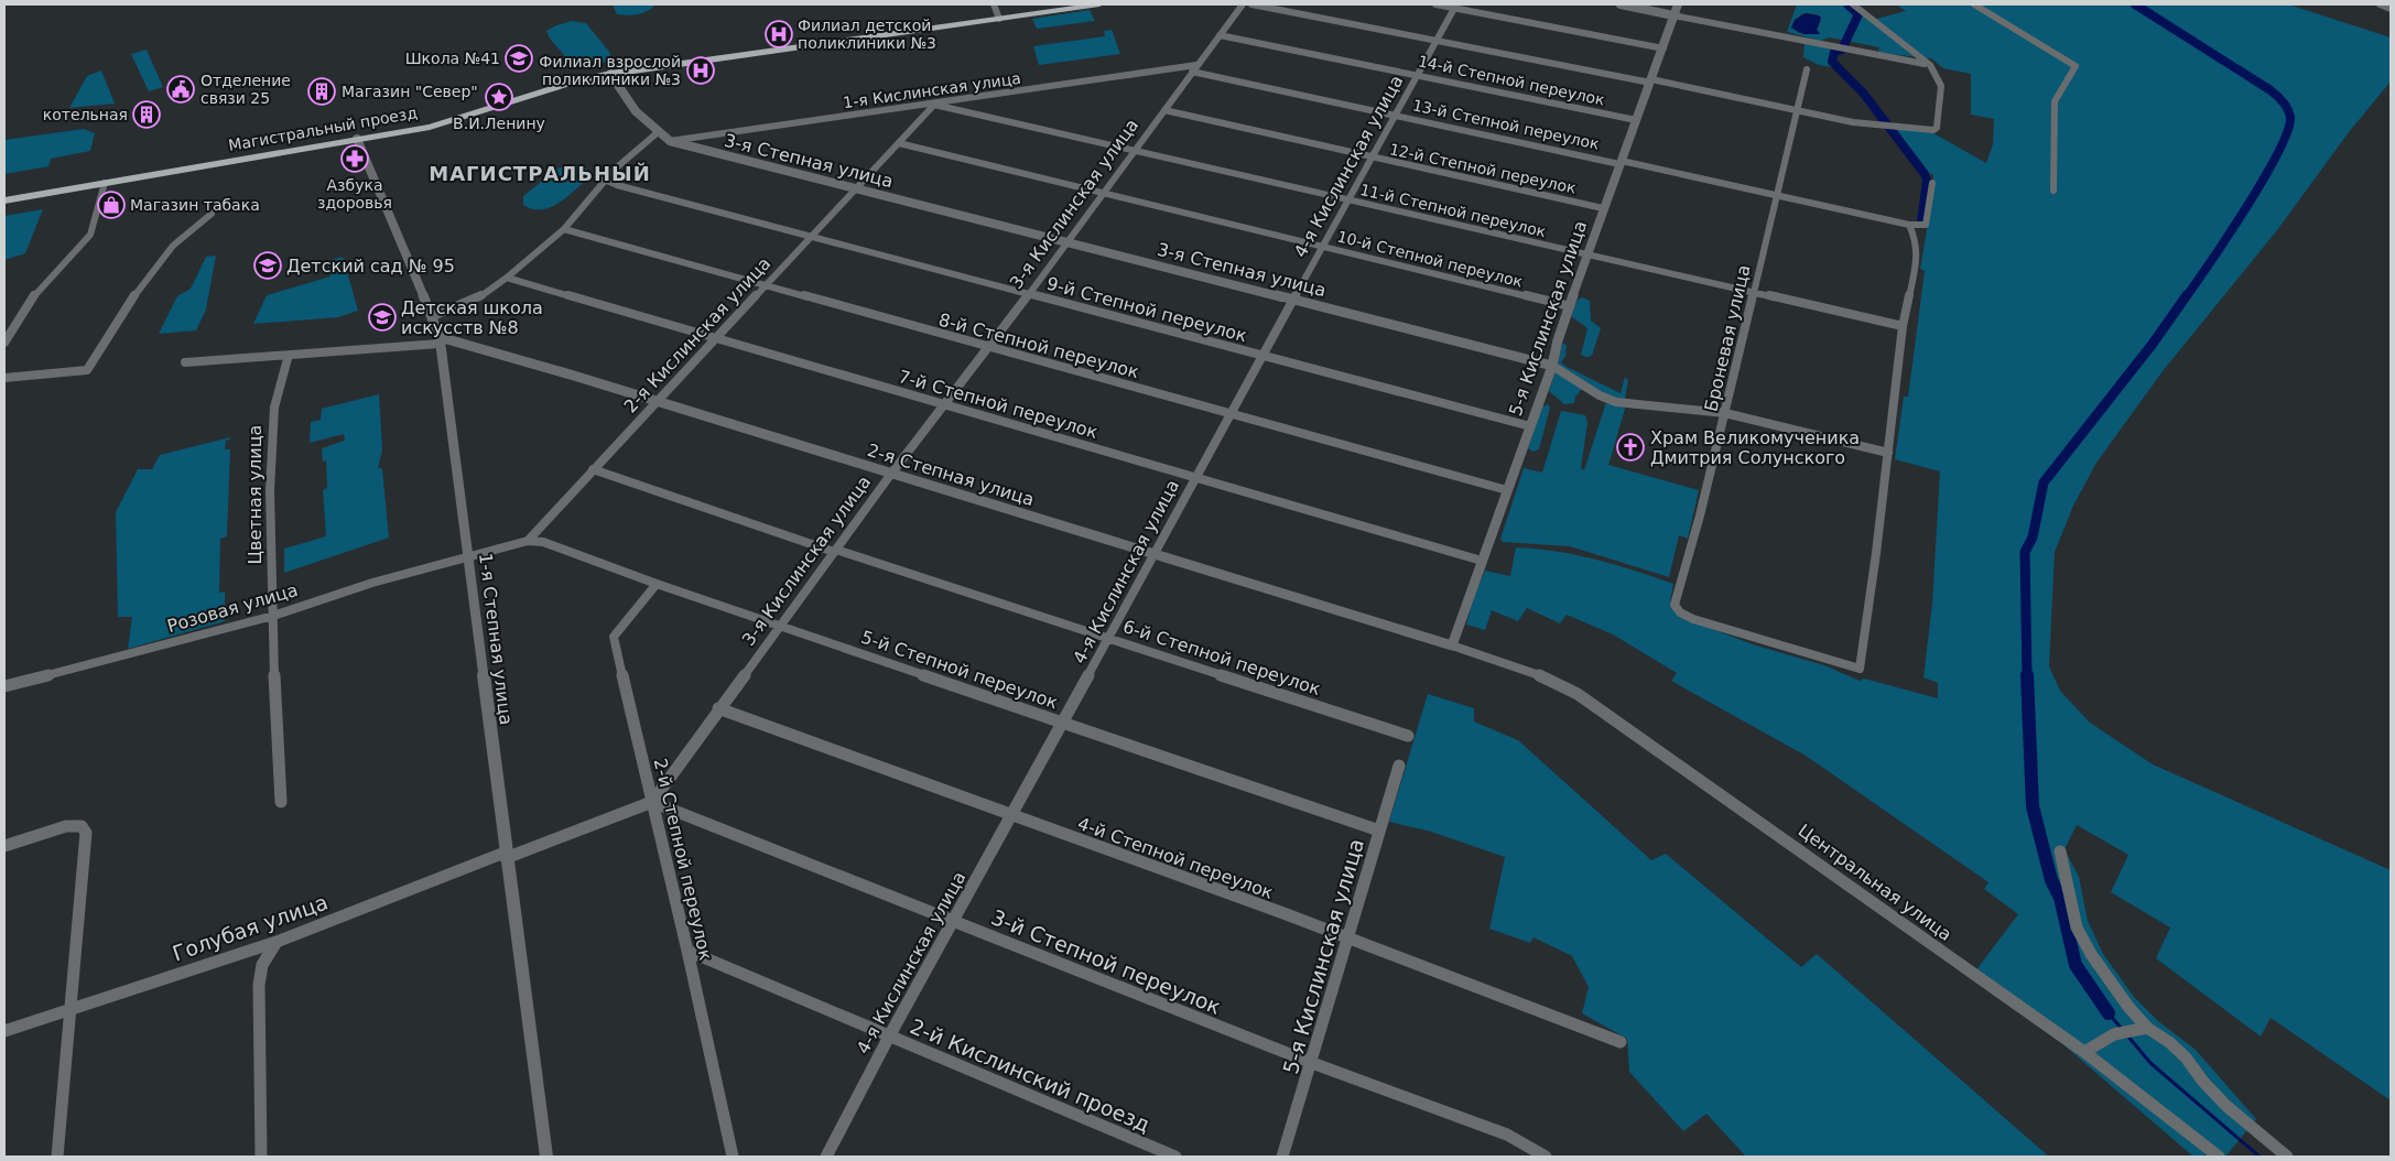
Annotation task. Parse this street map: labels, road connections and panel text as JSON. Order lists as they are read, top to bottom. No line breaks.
{"streets":{"main road":["Магистральный проезд"],"street":["14-й Степной переулок","1-я Кислинская улица","13-й Степной переулок","3-я Степная улица","4-я Кислинская улица","12-й Степной переулок","3-я Кислинская улица","11-й Степной переулок","10-й Степной переулок","9-й Степной переулок","5-я Кислинская улица","2-я Кислинская улица","Броневая улица","8-й Степной переулок","7-й Степной переулок","2-я Степная улица","Цветная улица","Розовая улица","1-я Степная улица","6-й Степной переулок","5-й Степной переулок","4-й Степной переулок","2-й Степной переулок","Центральная улица","Голубая улица","3-й Степной переулок","2-й Кислинский проезд"]},"crossings":[["14-й Степной переулок","4-я Кислинская улица"],["14-й Степной переулок","3-я Кислинская улица"],["14-й Степной переулок","5-я Кислинская улица"],["1-я Кислинская улица","13-й Степной переулок"],["1-я Кислинская улица","3-я Степная улица"],["1-я Кислинская улица","3-я Кислинская улица"],["1-я Кислинская улица","11-й Степной переулок"],["1-я Кислинская улица","2-я Кислинская улица"],["13-й Степной переулок","4-я Кислинская улица"],["13-й Степной переулок","3-я Кислинская улица"],["13-й Степной переулок","5-я Кислинская улица"],["13-й Степной переулок","Броневая улица"],["Магистральный проезд","3-я Степная улица"],["Магистральный проезд","1-я Степная улица"],["3-я Степная улица","4-я Кислинская улица"],["3-я Степная улица","3-я Кислинская улица"],["3-я Степная улица","5-я Кислинская улица"],["3-я Степная улица","2-я Кислинская улица"],["3-я Степная улица","Броневая улица"],["4-я Кислинская улица","12-й Степной переулок"],["4-я Кислинская улица","11-й Степной переулок"],["4-я Кислинская улица","10-й Степной переулок"],["4-я Кислинская улица","9-й Степной переулок"],["4-я Кислинская улица","8-й Степной переулок"],["4-я Кислинская улица","7-й Степной переулок"],["4-я Кислинская улица","2-я Степная улица"],["4-я Кислинская улица","6-й Степной переулок"],["4-я Кислинская улица","5-й Степной переулок"],["4-я Кислинская улица","4-й Степной переулок"],["4-я Кислинская улица","3-й Степной переулок"],["4-я Кислинская улица","2-й Кислинский проезд"],["12-й Степной переулок","3-я Кислинская улица"],["12-й Степной переулок","5-я Кислинская улица"],["3-я Кислинская улица","11-й Степной переулок"],["3-я Кислинская улица","10-й Степной переулок"],["3-я Кислинская улица","9-й Степной переулок"],["3-я Кислинская улица","8-й Степной переулок"],["3-я Кислинская улица","7-й Степной переулок"],["3-я Кислинская улица","2-я Степная улица"],["3-я Кислинская улица","6-й Степной переулок"],["3-я Кислинская улица","5-й Степной переулок"],["3-я Кислинская улица","4-й Степной переулок"],["3-я Кислинская улица","2-й Степной переулок"],["3-я Кислинская улица","3-й Степной переулок"],["11-й Степной переулок","5-я Кислинская улица"],["11-й Степной переулок","2-я Кислинская улица"],["11-й Степной переулок","Броневая улица"],["10-й Степной переулок","5-я Кислинская улица"],["10-й Степной переулок","2-я Кислинская улица"],["9-й Степной переулок","5-я Кислинская улица"],["9-й Степной переулок","2-я Кислинская улица"],["5-я Кислинская улица","8-й Степной переулок"],["5-я Кислинская улица","7-й Степной переулок"],["5-я Кислинская улица","2-я Степная улица"],["5-я Кислинская улица","5-й Степной переулок"],["5-я Кислинская улица","4-й Степной переулок"],["5-я Кислинская улица","Центральная улица"],["5-я Кислинская улица","3-й Степной переулок"],["2-я Кислинская улица","8-й Степной переулок"],["2-я Кислинская улица","7-й Степной переулок"],["2-я Кислинская улица","2-я Степная улица"],["2-я Кислинская улица","6-й Степной переулок"],["2-я Кислинская улица","5-й Степной переулок"],["2-я Степная улица","1-я Степная улица"],["2-я Степная улица","Центральная улица"],["Цветная улица","Розовая улица"],["Розовая улица","1-я Степная улица"],["1-я Степная улица","Голубая улица"],["5-й Степной переулок","2-й Степной переулок"],["2-й Степной переулок","3-й Степной переулок"],["2-й Степной переулок","2-й Кислинский проезд"]],"districts":["МАГИСТРАЛЬНЫЙ"],"places":{"hospital":["Филиал детской поликлиники №3","Филиал взрослой поликлиники №3"],"school or university":["Школа №41","Детский сад № 95","Детская школа искусств №8"],"public building":["Отделение связи 25"],"building":["Магазин \"Север\"","котельная"],"place":["В.И.Ленину"],"pharmacy":["Азбука здоровья"],"shop":["Магазин табака"],"church":["Храм Великомученика Дмитрия Солунского"]}}
